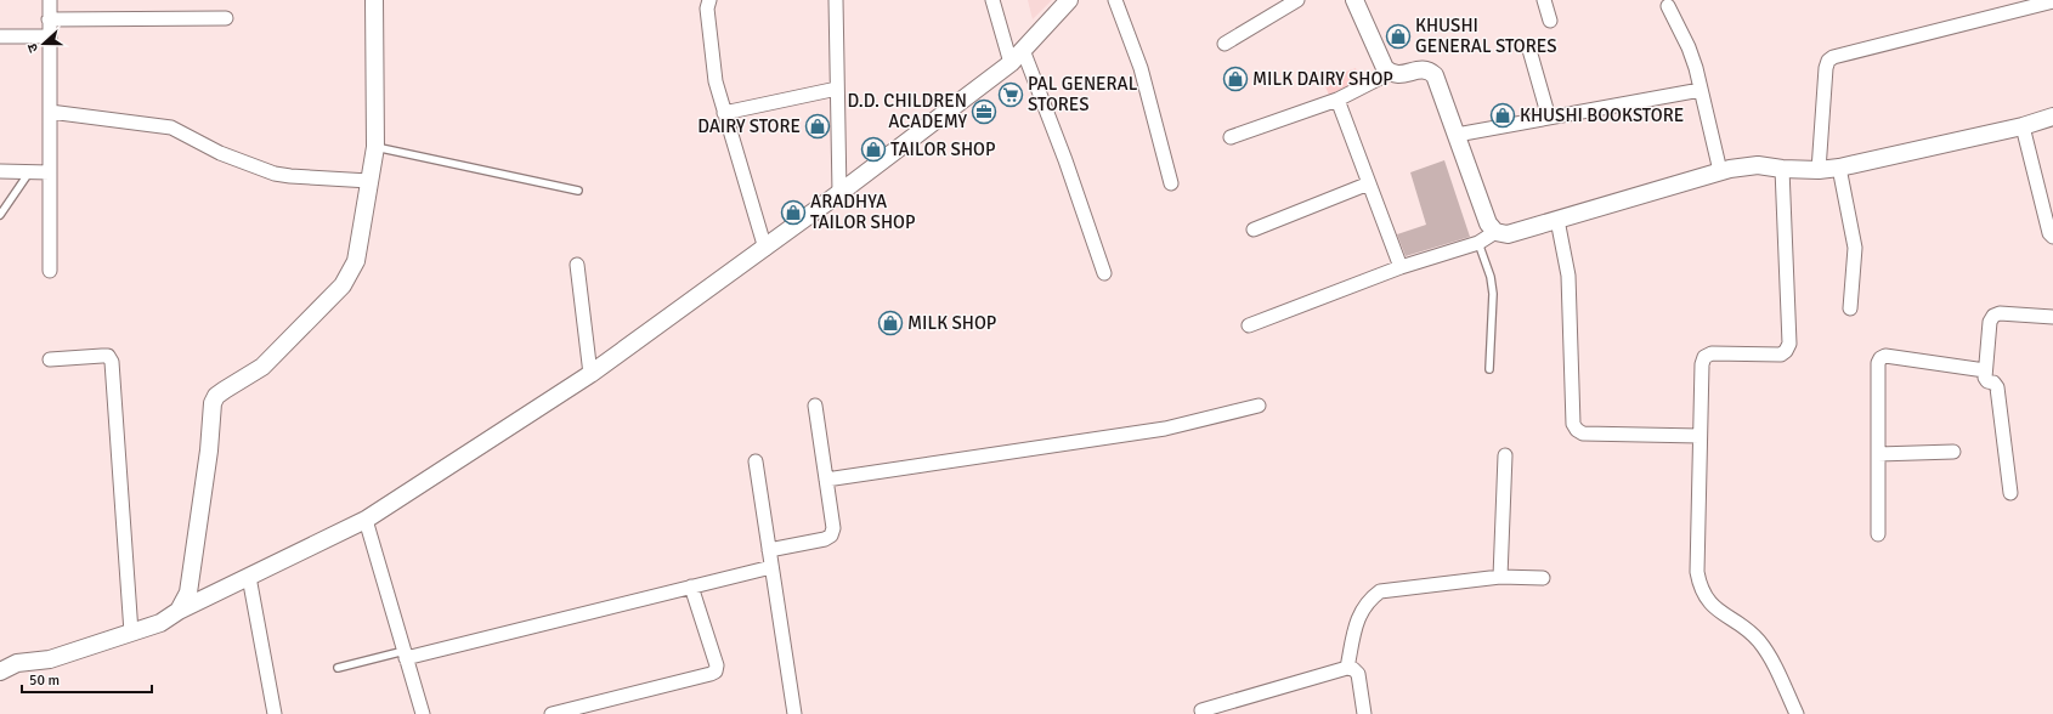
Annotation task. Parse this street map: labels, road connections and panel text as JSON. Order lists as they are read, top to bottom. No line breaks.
{"places":{"shop":["KHUSHI GENERAL STORES","MILK DAIRY SHOP","KHUSHI BOOKSTORE","DAIRY STORE","TAILOR SHOP","ARADHYA TAILOR SHOP","MILK SHOP"],"supermarket":["PAL GENERAL STORES"],"office":["D.D. CHILDREN ACADEMY"]},"scale_bar":"50 m","north":"left"}
